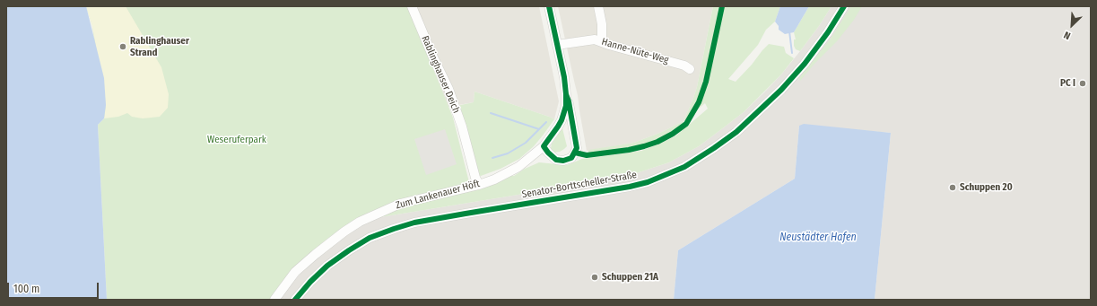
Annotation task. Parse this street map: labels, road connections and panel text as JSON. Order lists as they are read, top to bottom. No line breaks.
{"streets":{"street":["Hanne-Nüte-Weg","Rablinghauser Deich","Senator-Borttscheller-Straße","Zum Lankenauer Höft"]},"crossings":[["Rablinghauser Deich","Zum Lankenauer Höft"]],"water":["Neustädter Hafen"],"parks":["Weseruferpark"],"places":["Rablinghauser Strand","PC I","Schuppen 20","Schuppen 21A"],"scale_bar":"100 m","north":"bottom left"}
